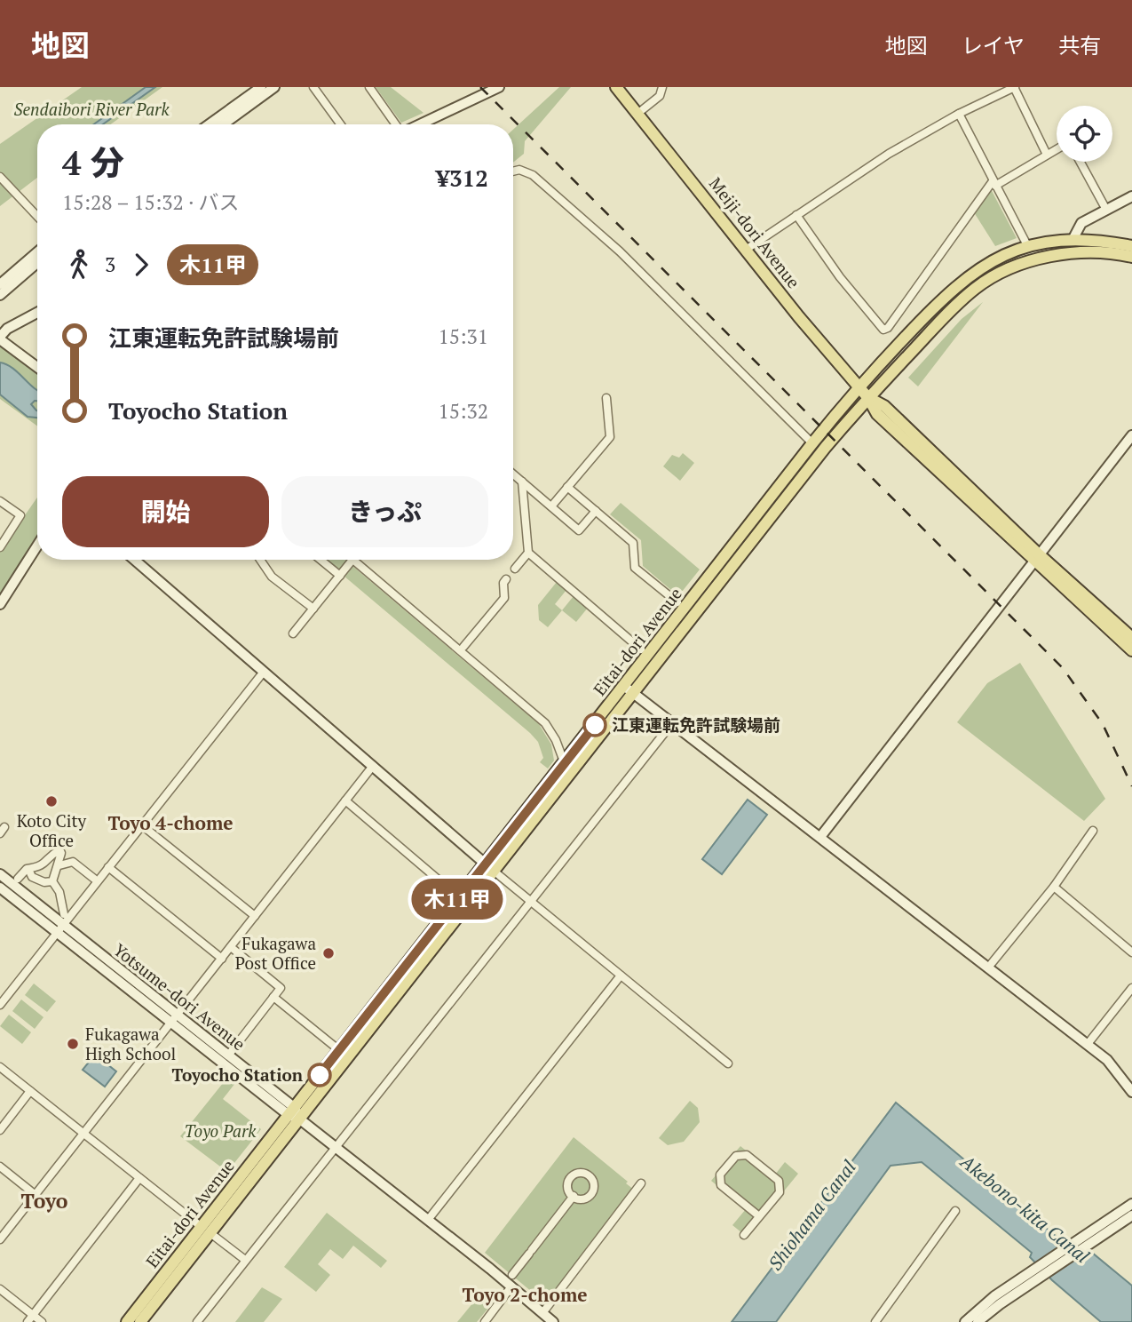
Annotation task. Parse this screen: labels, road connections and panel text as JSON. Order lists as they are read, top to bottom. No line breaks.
{"streets":{"main road":["Meiji-dori Avenue","Eitai-dori Avenue"],"street":["Yotsume-dori Avenue"]},"crossings":[["Meiji-dori Avenue","Eitai-dori Avenue"],["Eitai-dori Avenue","Yotsume-dori Avenue"]],"districts":["Toyo 4-chome","Toyo","Toyo 2-chome"],"water":["Akebono-kita Canal","Shiohama Canal"],"parks":["Sendaibori River Park","Toyo Park"],"places":["江東運転免許試験場前","Koto City Office","Fukagawa Post Office","Fukagawa High School","Toyocho Station"],"lines":["bus line 木11甲"],"page":{"header":"地図","nav":["地図","レイヤ","共有"],"on_map":"木11甲","heading":["4 分","15:28 – 15:32 · バス","¥312"],"legs":["3","木11甲"],"list":[{"name":"江東運転免許試験場前","value":"15:31"},{"name":"Toyocho Station","value":"15:32"}],"buttons":["開始","きっぷ"]}}
